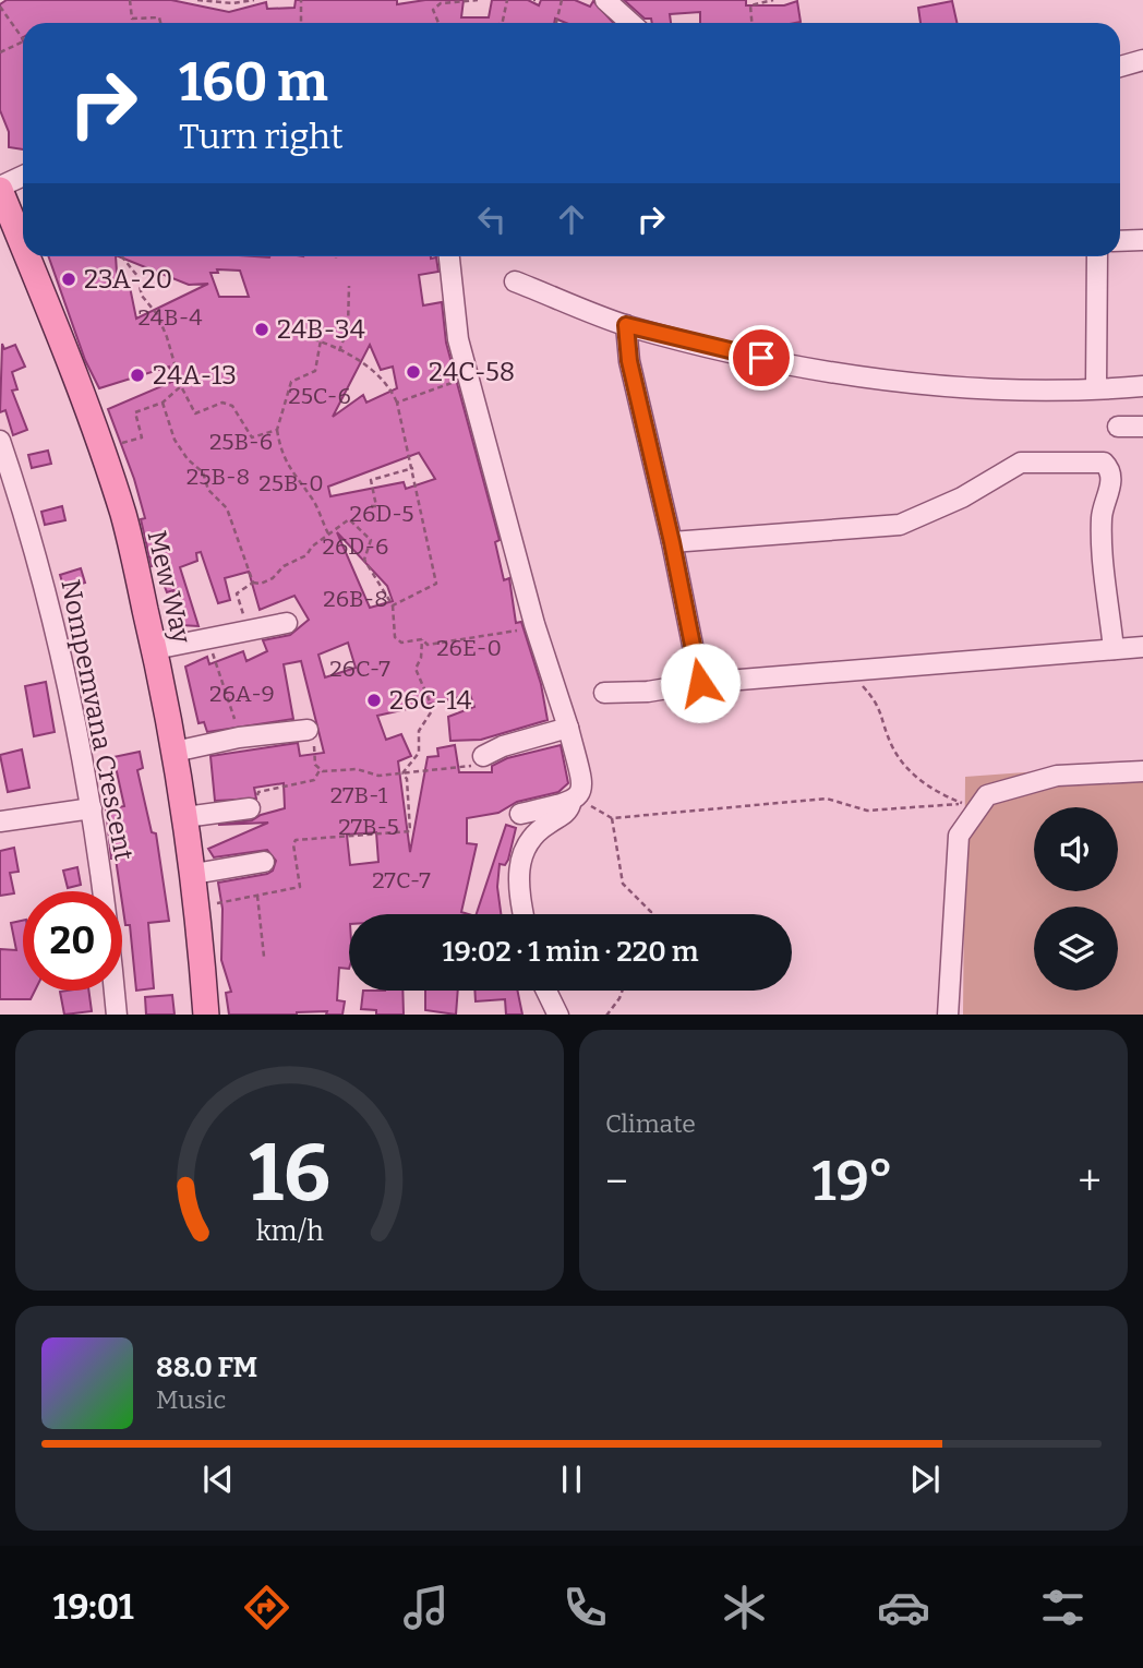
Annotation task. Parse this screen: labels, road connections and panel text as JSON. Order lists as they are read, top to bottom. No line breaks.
{"streets":{"main road":["Mew Way"],"street":["Nompemvana Crescent"]},"places":["23A-20","24B-34","24C-58","24A-13","26C-14"],"house_numbers":["24B-4","25C-6","25B-6","25B-8","25B-0","26D-5","26D-6","26B-8","26E-0","26C-7","26A-9","27B-1","27B-5","27C-7"],"page":{"turn":["160 m","Turn right"],"limit":"20","trip":"19:02 · 1 min · 220 m","tile":"Climate","heat":["−","19°","+"],"song":["88.0 FM","Music"],"tabs":"19:01","gauge":["16","km/h"]}}
